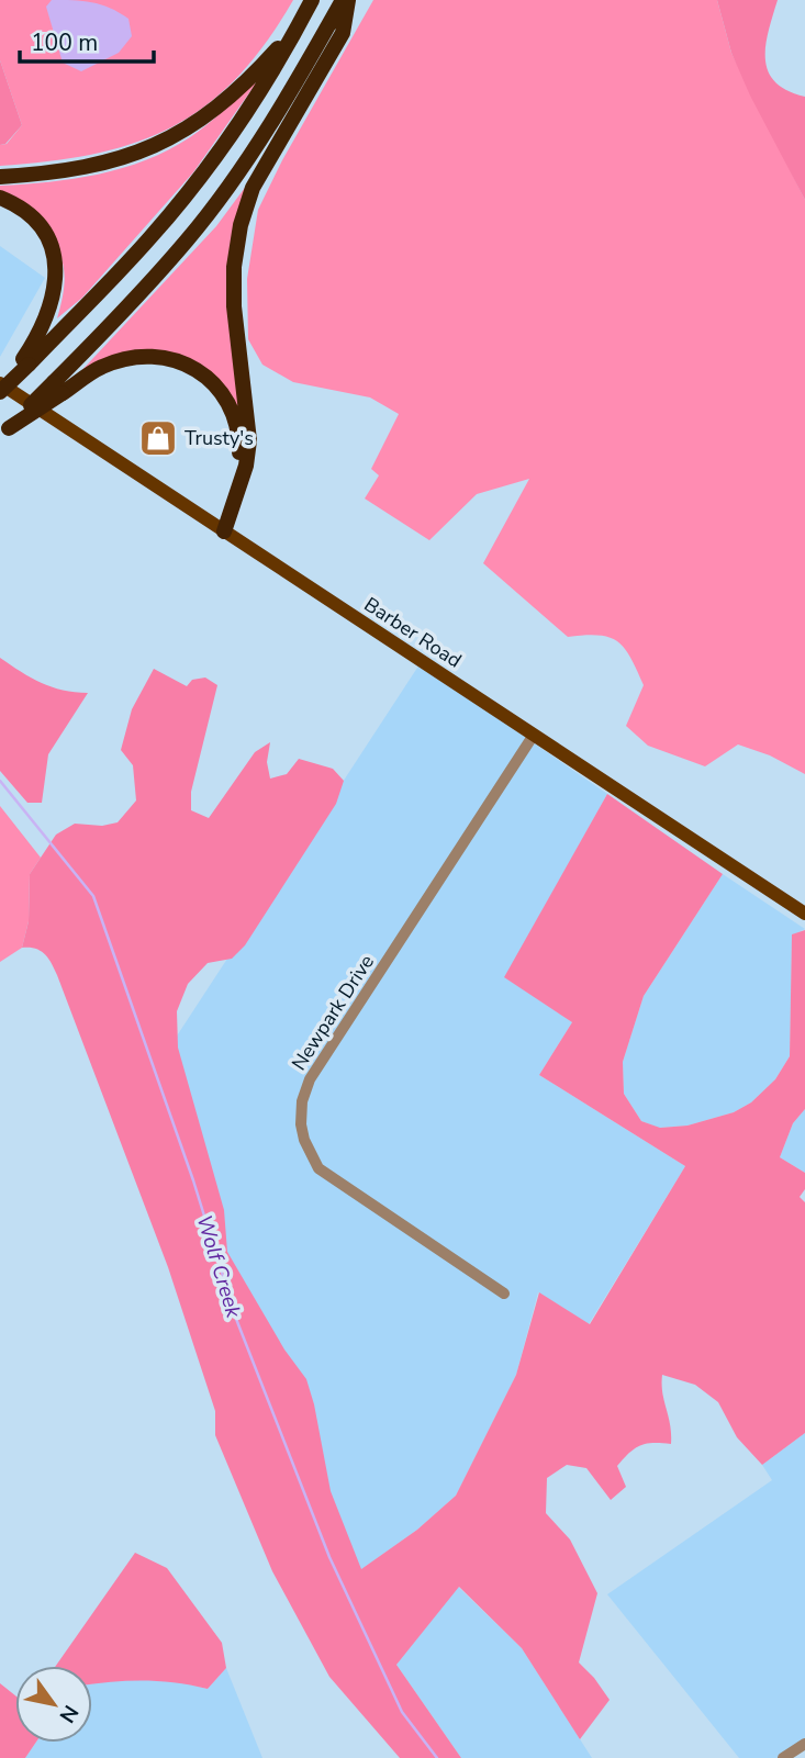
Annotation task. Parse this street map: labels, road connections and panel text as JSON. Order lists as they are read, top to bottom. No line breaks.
{"streets":{"main road":["Barber Road"],"street":["Newpark Drive"]},"crossings":[["Barber Road","Newpark Drive"]],"water":["Wolf Creek"],"places":{"shop":["Trusty's"]},"scale_bar":"100 m","north":"bottom right"}
